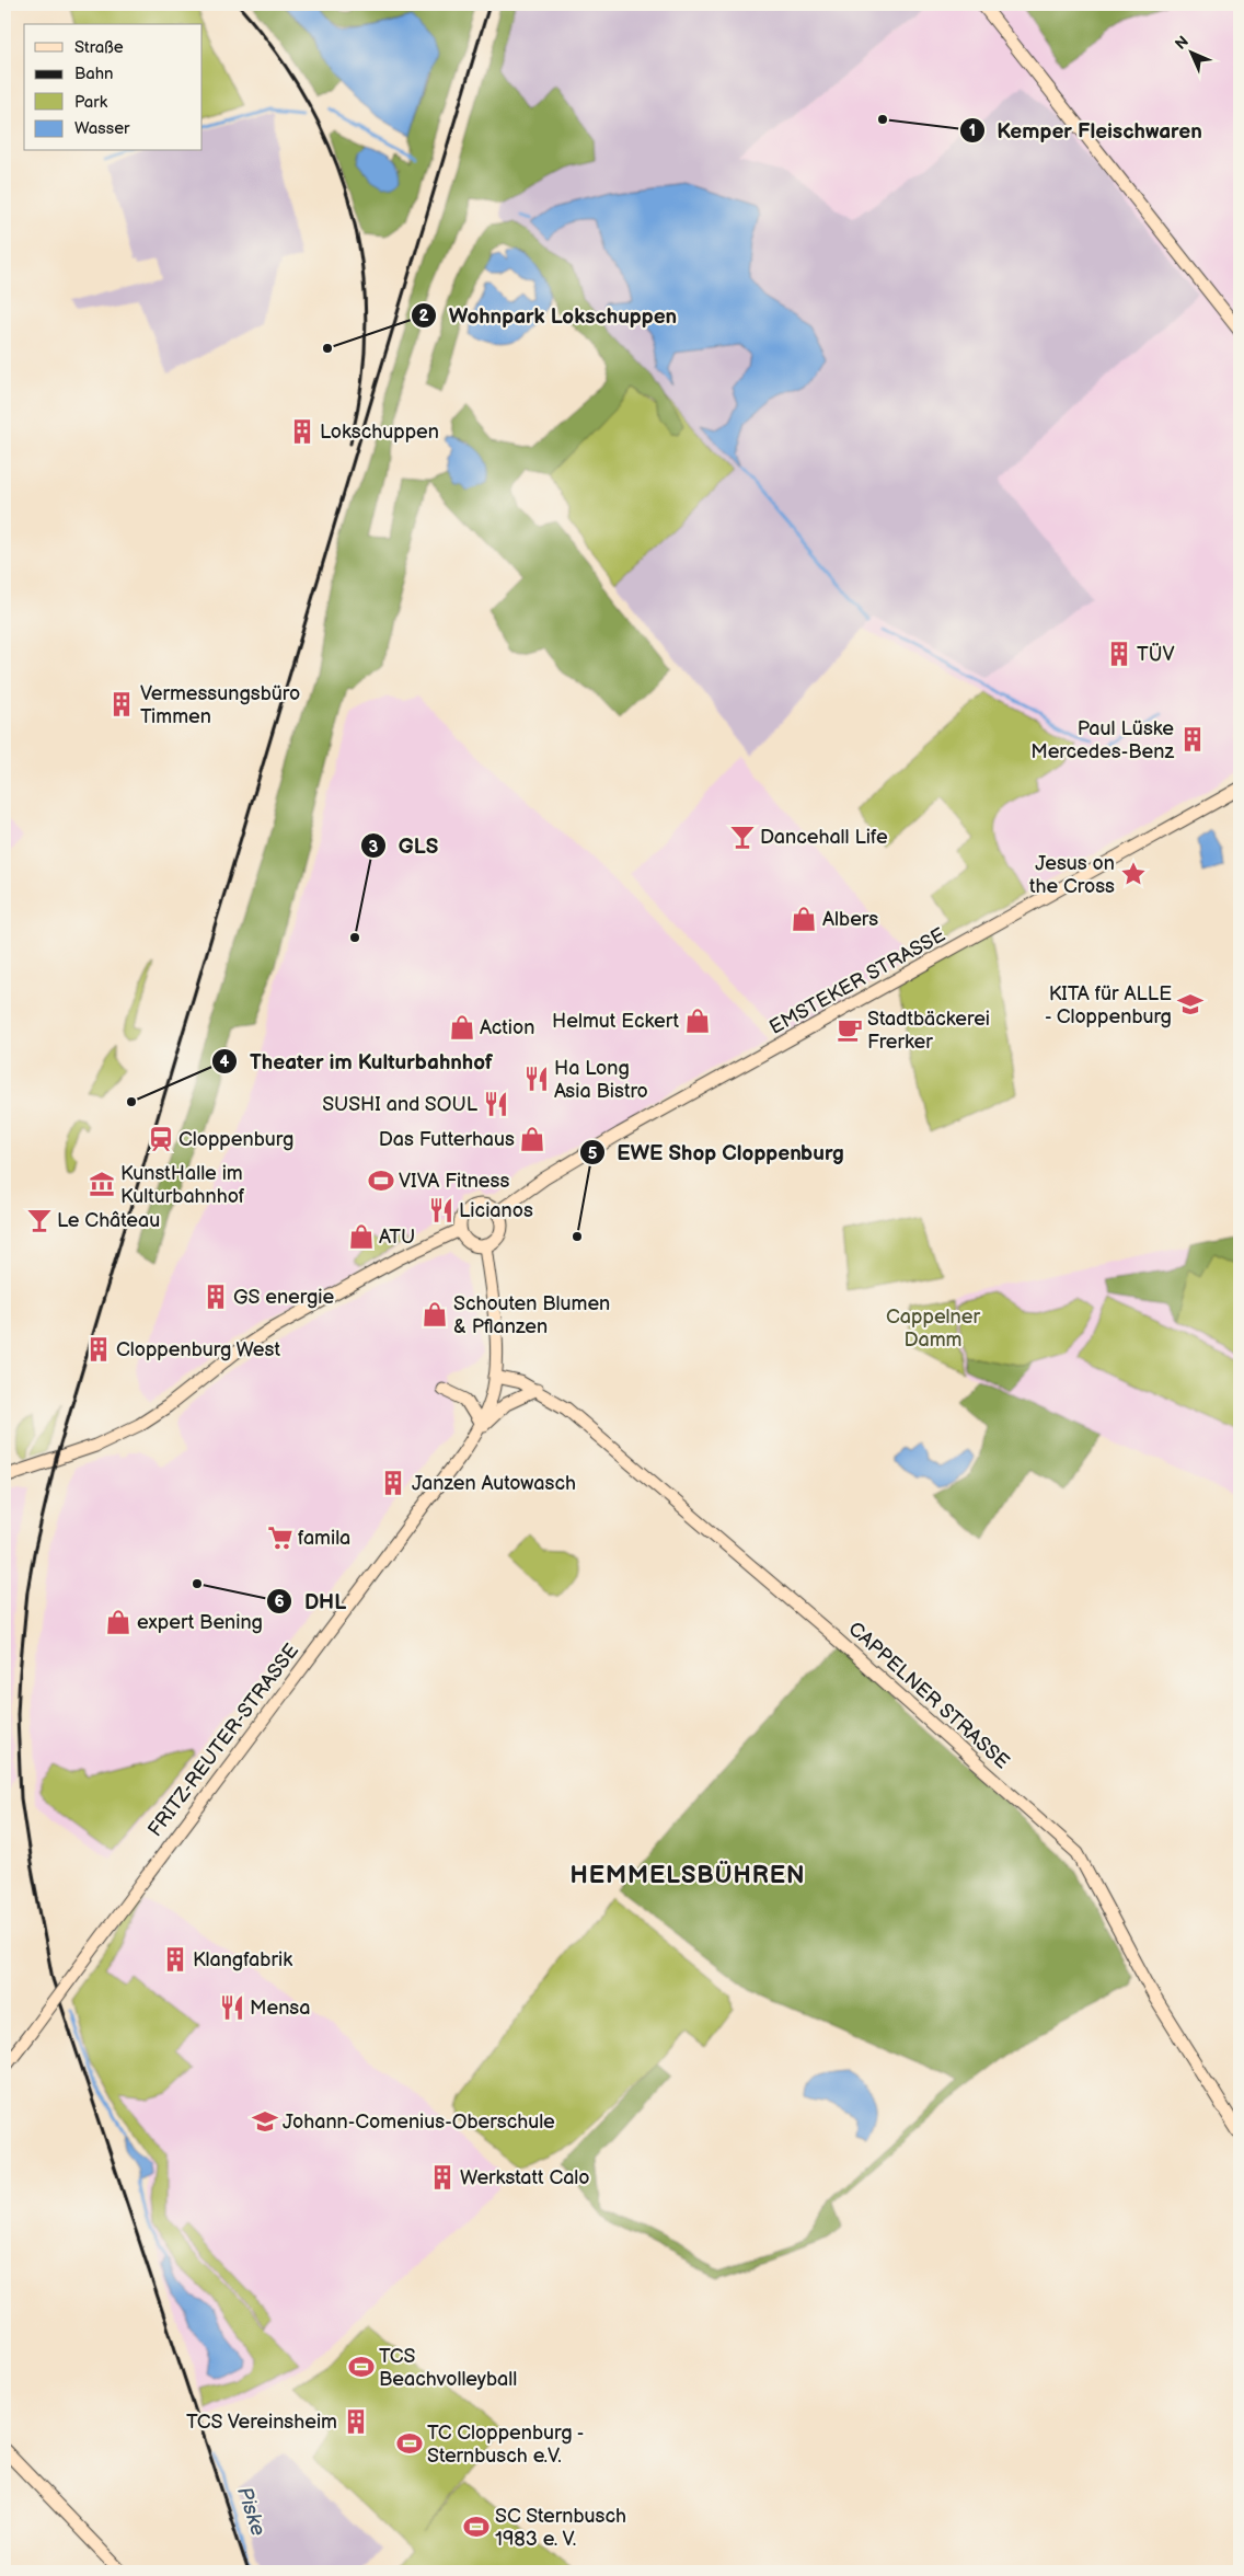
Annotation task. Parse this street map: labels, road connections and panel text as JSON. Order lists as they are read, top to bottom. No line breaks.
{"streets":{"street":["EMSTEKER STRASSE","CAPPELNER STRASSE","FRITZ-REUTER-STRASSE"]},"crossings":[["EMSTEKER STRASSE","FRITZ-REUTER-STRASSE"],["CAPPELNER STRASSE","FRITZ-REUTER-STRASSE"]],"districts":["HEMMELSBÜHREN"],"water":["Piske"],"parks":["Cappelner Damm"],"places":{"other":["Kemper Fleischwaren","Wohnpark Lokschuppen","GLS","Theater im Kulturbahnhof","EWE Shop Cloppenburg","DHL"],"building":["Lokschuppen","TÜV","Vermessungsbüro Timmen","Paul Lüske Mercedes-Benz","GS energie","Cloppenburg West","Janzen Autowasch","Klangfabrik","Werkstatt Calo","TCS Vereinsheim"],"bar":["Dancehall Life","Le Château"],"place":["Jesus on the Cross"],"shop":["Albers","Helmut Eckert","Action","Das Futterhaus","ATU","Schouten Blumen & Pflanzen","expert Bening"],"school or university":["KITA für ALLE - Cloppenburg","Johann-Comenius-Oberschule"],"cafe":["Stadtbäckerei Frerker"],"restaurant":["Ha Long Asia Bistro","SUSHI and SOUL","Licianos","Mensa"],"station":["Cloppenburg"],"sports":["VIVA Fitness","TCS Beachvolleyball","TC Cloppenburg - Sternbusch e.V.","SC Sternbusch 1983 e. V."],"museum":["KunstHalle im Kulturbahnhof"],"supermarket":["famila"]},"legend":["Straße","Bahn","Park","Wasser"],"north":"top left"}
